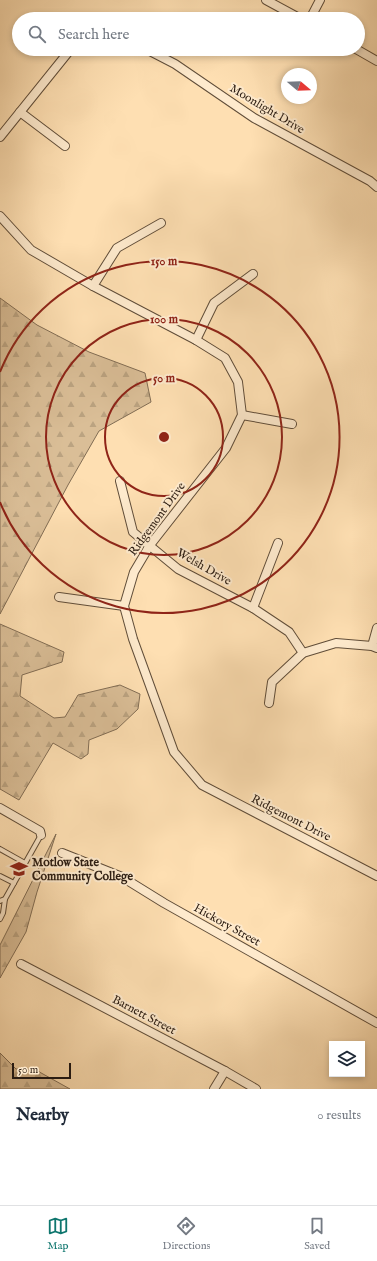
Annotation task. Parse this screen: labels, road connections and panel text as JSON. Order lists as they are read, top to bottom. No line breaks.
{"streets":{"street":["Moonlight Drive","Ridgemont Drive","Welsh Drive","Hickory Street","Barnett Street"]},"crossings":[["Ridgemont Drive","Welsh Drive"]],"places":{"school or university":["Motlow State Community College"]},"scale_bar":"50 m","north":"right","page":{"search":"Search here","scale":"50 m","heading":["Nearby","0 results"],"nav":["Map","Directions","Saved"]},"rings":["150 m","100 m","50 m"]}
